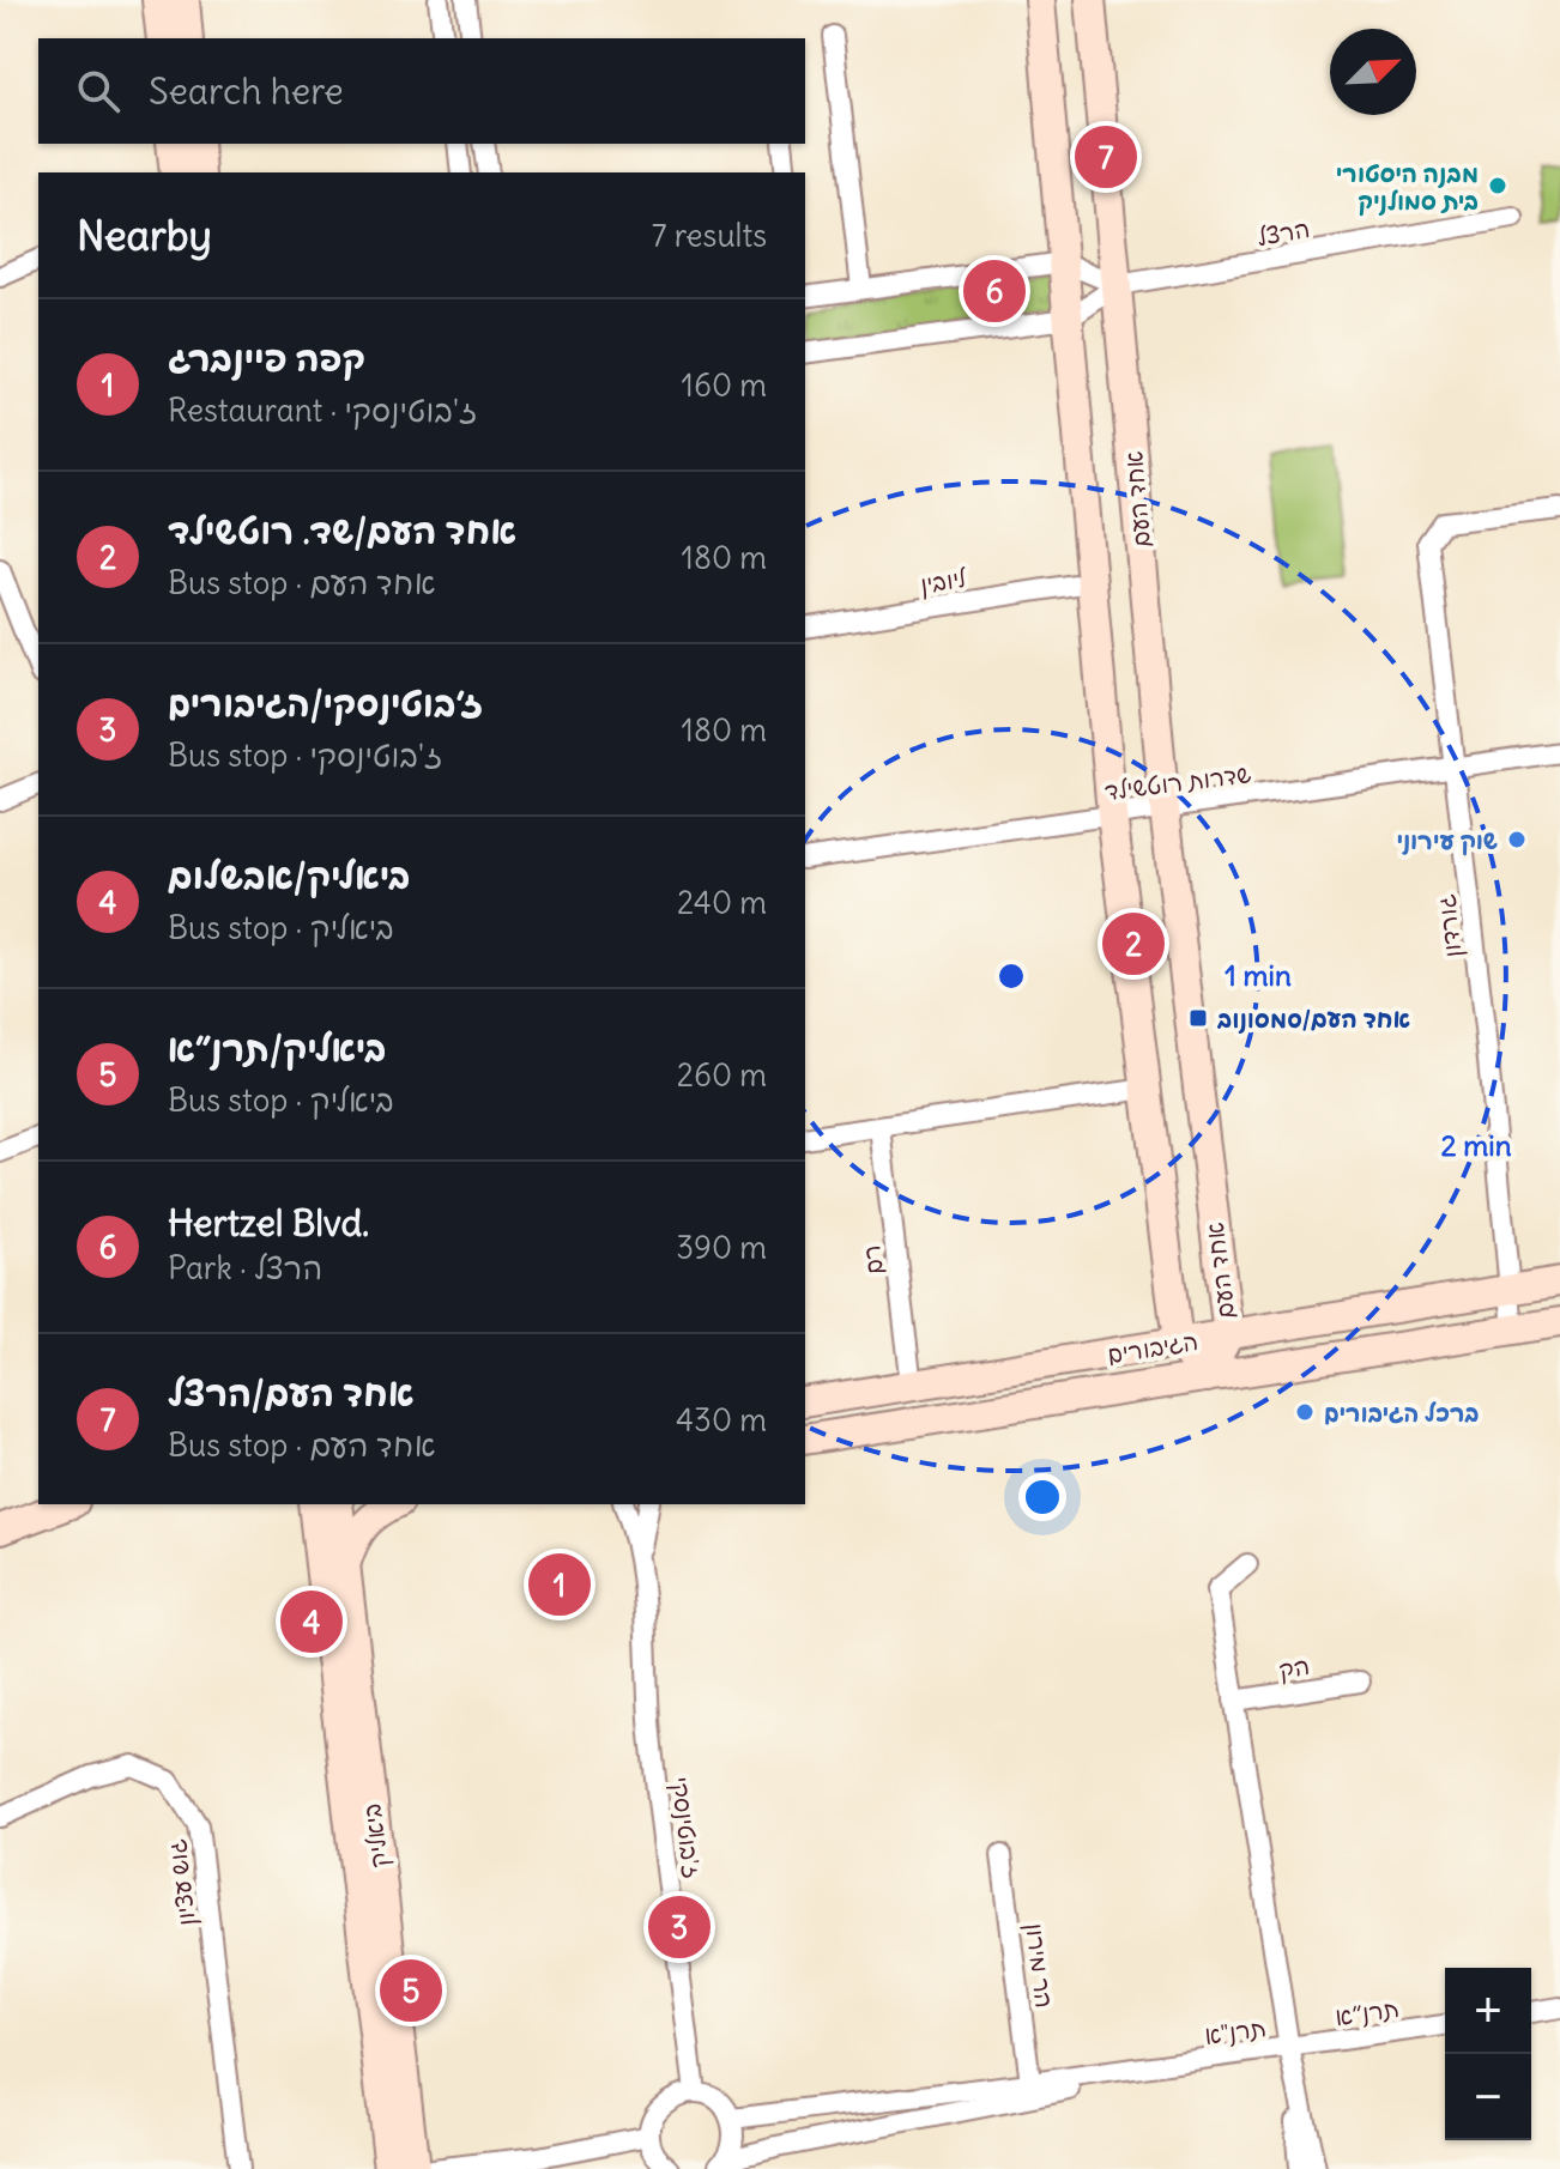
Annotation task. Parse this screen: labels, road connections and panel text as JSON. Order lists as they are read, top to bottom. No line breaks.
{"streets":{"street":["הרצל","אחד העם","ליובין","שדרות רוטשילד","גורדון","רם","הגיבורים","הק","ז'בוטינסקי","ביאליק","גוש עציון","הר מירון","תרנ״א","תרנ\"א"]},"crossings":[["הרצל","אחד העם"],["אחד העם","שדרות רוטשילד"],["אחד העם","הגיבורים"],["שדרות רוטשילד","גורדון"],["גורדון","הגיבורים"],["רם","הגיבורים"],["הר מירון","תרנ\"א"],["תרנ״א","תרנ\"א"]],"places":{"other":["מבנה היסטורי בית סמולניק","שוק עירוני","ברכל הגיבורים"],"transit":["אחד העם/סמסונוב"]},"north":"top right","page":{"search":"Search here","pins":["7","6","2","1","4","3","5"],"heading":["Nearby","7 results"],"list":[{"mark":"1","name":"קפה פיינברג","note":"Restaurant · ז'בוטינסקי","value":"160 m"},{"mark":"2","name":"אחד העם/שד. רוטשילד","note":"Bus stop · אחד העם","value":"180 m"},{"mark":"3","name":"ז׳בוטינסקי/הגיבורים","note":"Bus stop · ז'בוטינסקי","value":"180 m"},{"mark":"4","name":"ביאליק/אבשלום","note":"Bus stop · ביאליק","value":"240 m"},{"mark":"5","name":"ביאליק/תרנ״א","note":"Bus stop · ביאליק","value":"260 m"},{"mark":"6","name":"Hertzel Blvd.","note":"Park · הרצל","value":"390 m"},{"mark":"7","name":"אחד העם/הרצל","note":"Bus stop · אחד העם","value":"430 m"}],"map_buttons":["+","−"]},"rings":["1 min","2 min"]}
